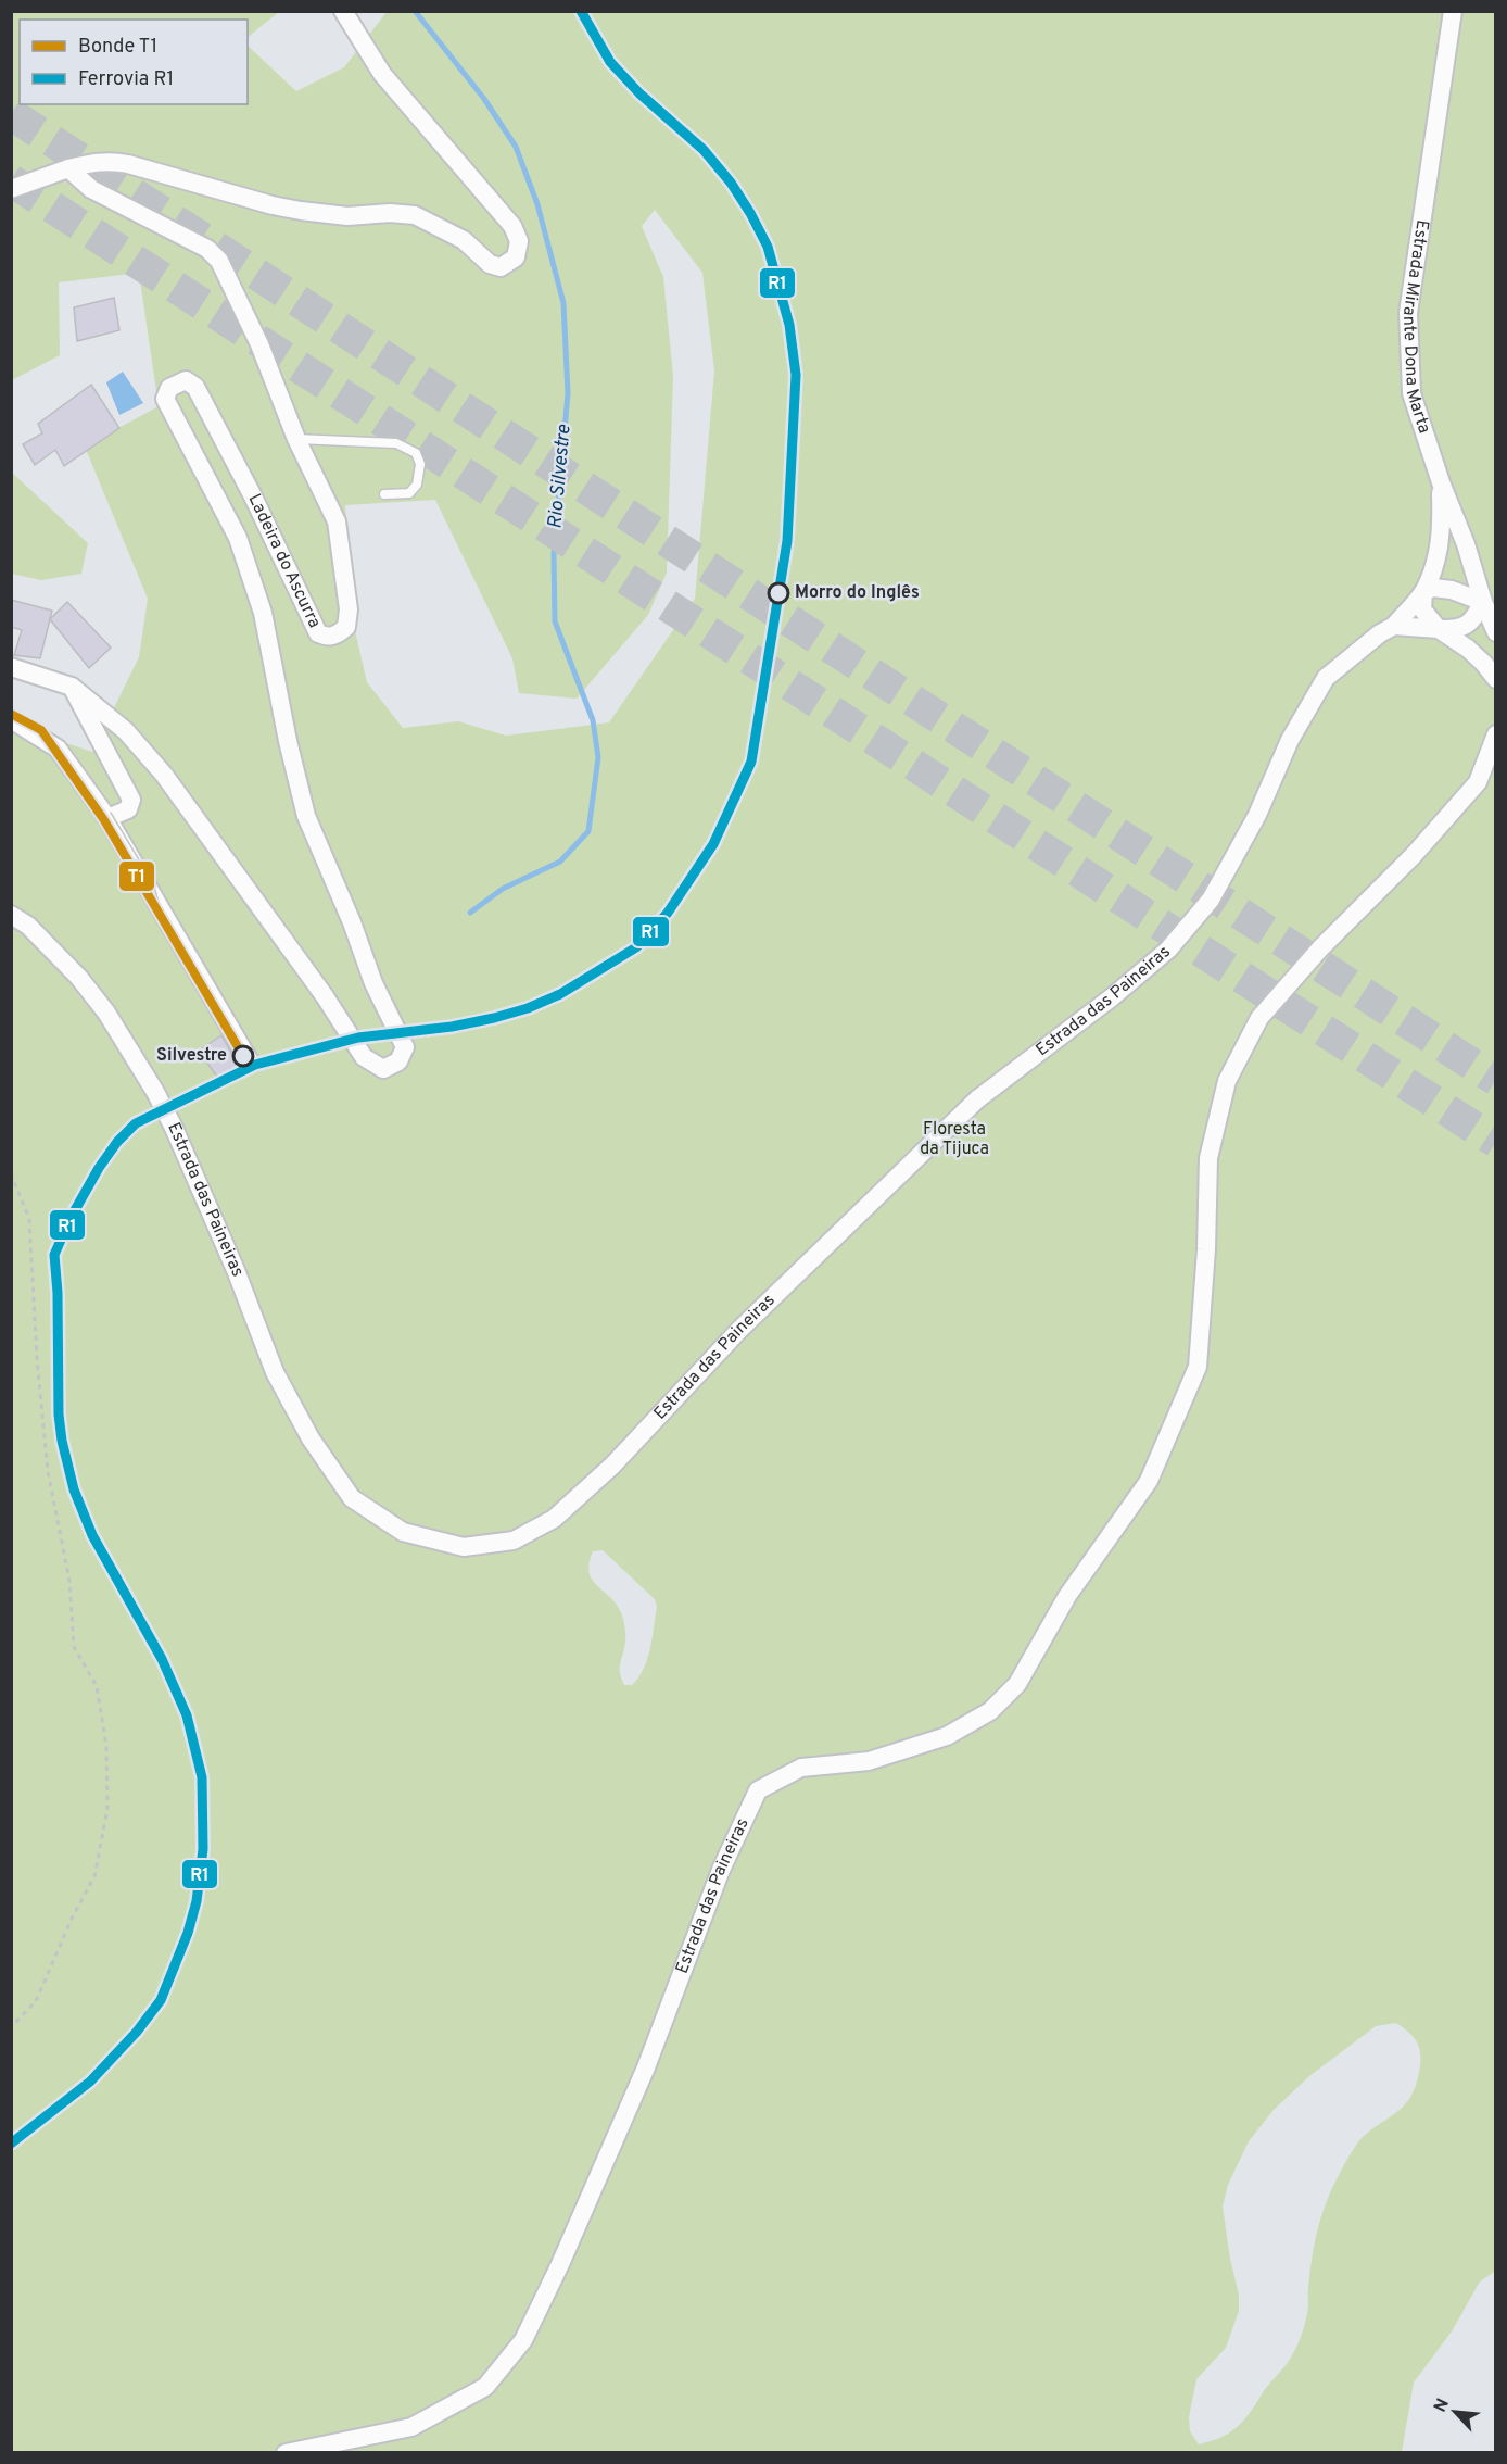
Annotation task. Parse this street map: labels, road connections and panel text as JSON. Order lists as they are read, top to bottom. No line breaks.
{"streets":{"street":["Estrada Mirante Dona Marta","Ladeira do Ascurra","Estrada das Paineiras"]},"crossings":[["Estrada Mirante Dona Marta","Estrada das Paineiras"]],"water":["Rio Silvestre"],"parks":["Floresta da Tijuca"],"places":["Morro do Inglês","Silvestre"],"lines":["rail line R1","tram line T1"],"legend":["Bonde T1","Ferrovia R1"],"north":"top left"}
